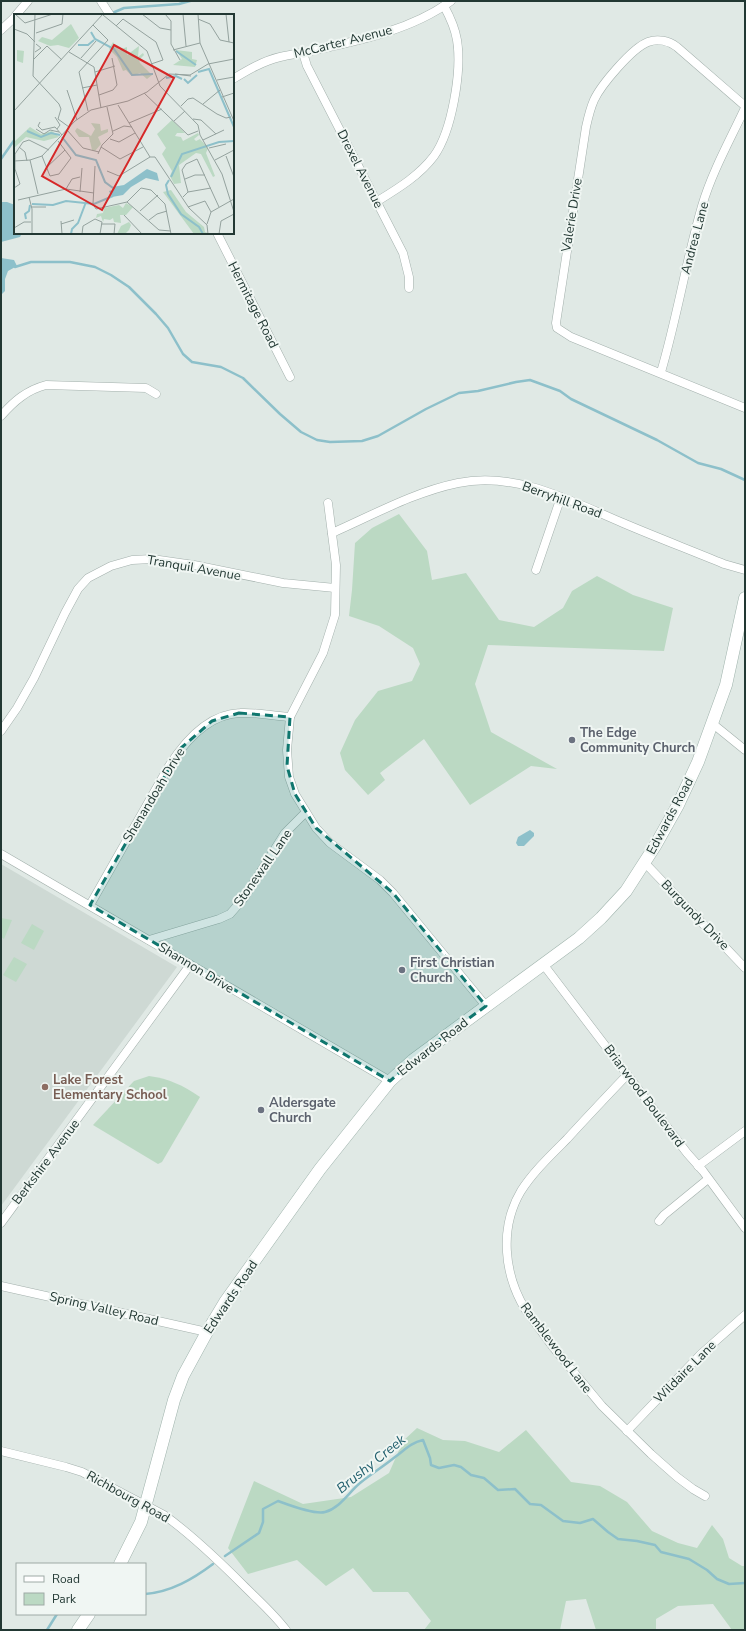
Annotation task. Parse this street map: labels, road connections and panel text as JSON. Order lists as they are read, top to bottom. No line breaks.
{"streets":{"street":["McCarter Avenue","Drexel Avenue","Valerie Drive","Andrea Lane","Hermitage Road","Berryhill Road","Tranquil Avenue","Shenandoah Drive","Edwards Road","Stonewall Lane","Burgundy Drive","Shannon Drive","Briarwood Boulevard","Berkshire Avenue","Spring Valley Road","Ramblewood Lane","Wildaire Lane","Richbourg Road"]},"crossings":[["McCarter Avenue","Drexel Avenue"],["Valerie Drive","Andrea Lane"],["Shenandoah Drive","Shannon Drive"],["Edwards Road","Burgundy Drive"],["Edwards Road","Shannon Drive"],["Edwards Road","Briarwood Boulevard"],["Edwards Road","Spring Valley Road"],["Edwards Road","Richbourg Road"],["Stonewall Lane","Shannon Drive"],["Shannon Drive","Berkshire Avenue"],["Briarwood Boulevard","Ramblewood Lane"],["Ramblewood Lane","Wildaire Lane"]],"water":["Brushy Creek"],"places":["The Edge Community Church","First Christian Church","Lake Forest Elementary School","Aldersgate Church"],"legend":["Road","Park"]}
